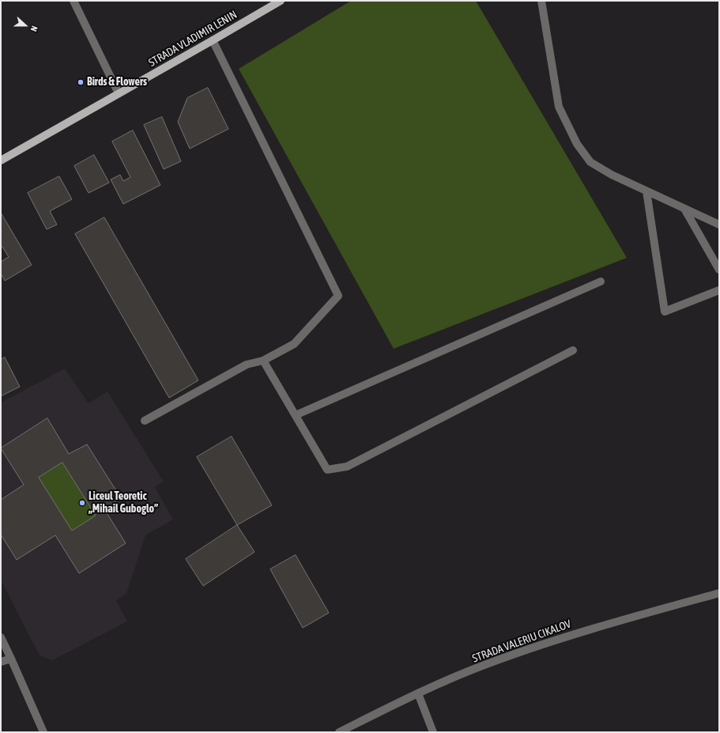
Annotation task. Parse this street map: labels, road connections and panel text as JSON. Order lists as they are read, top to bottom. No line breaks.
{"streets":{"main road":["STRADA VLADIMIR LENIN"],"street":["STRADA VALERIU CIKALOV"]},"places":["Birds & Flowers","Liceul Teoretic „Mihail Guboglo”"],"north":"right"}
